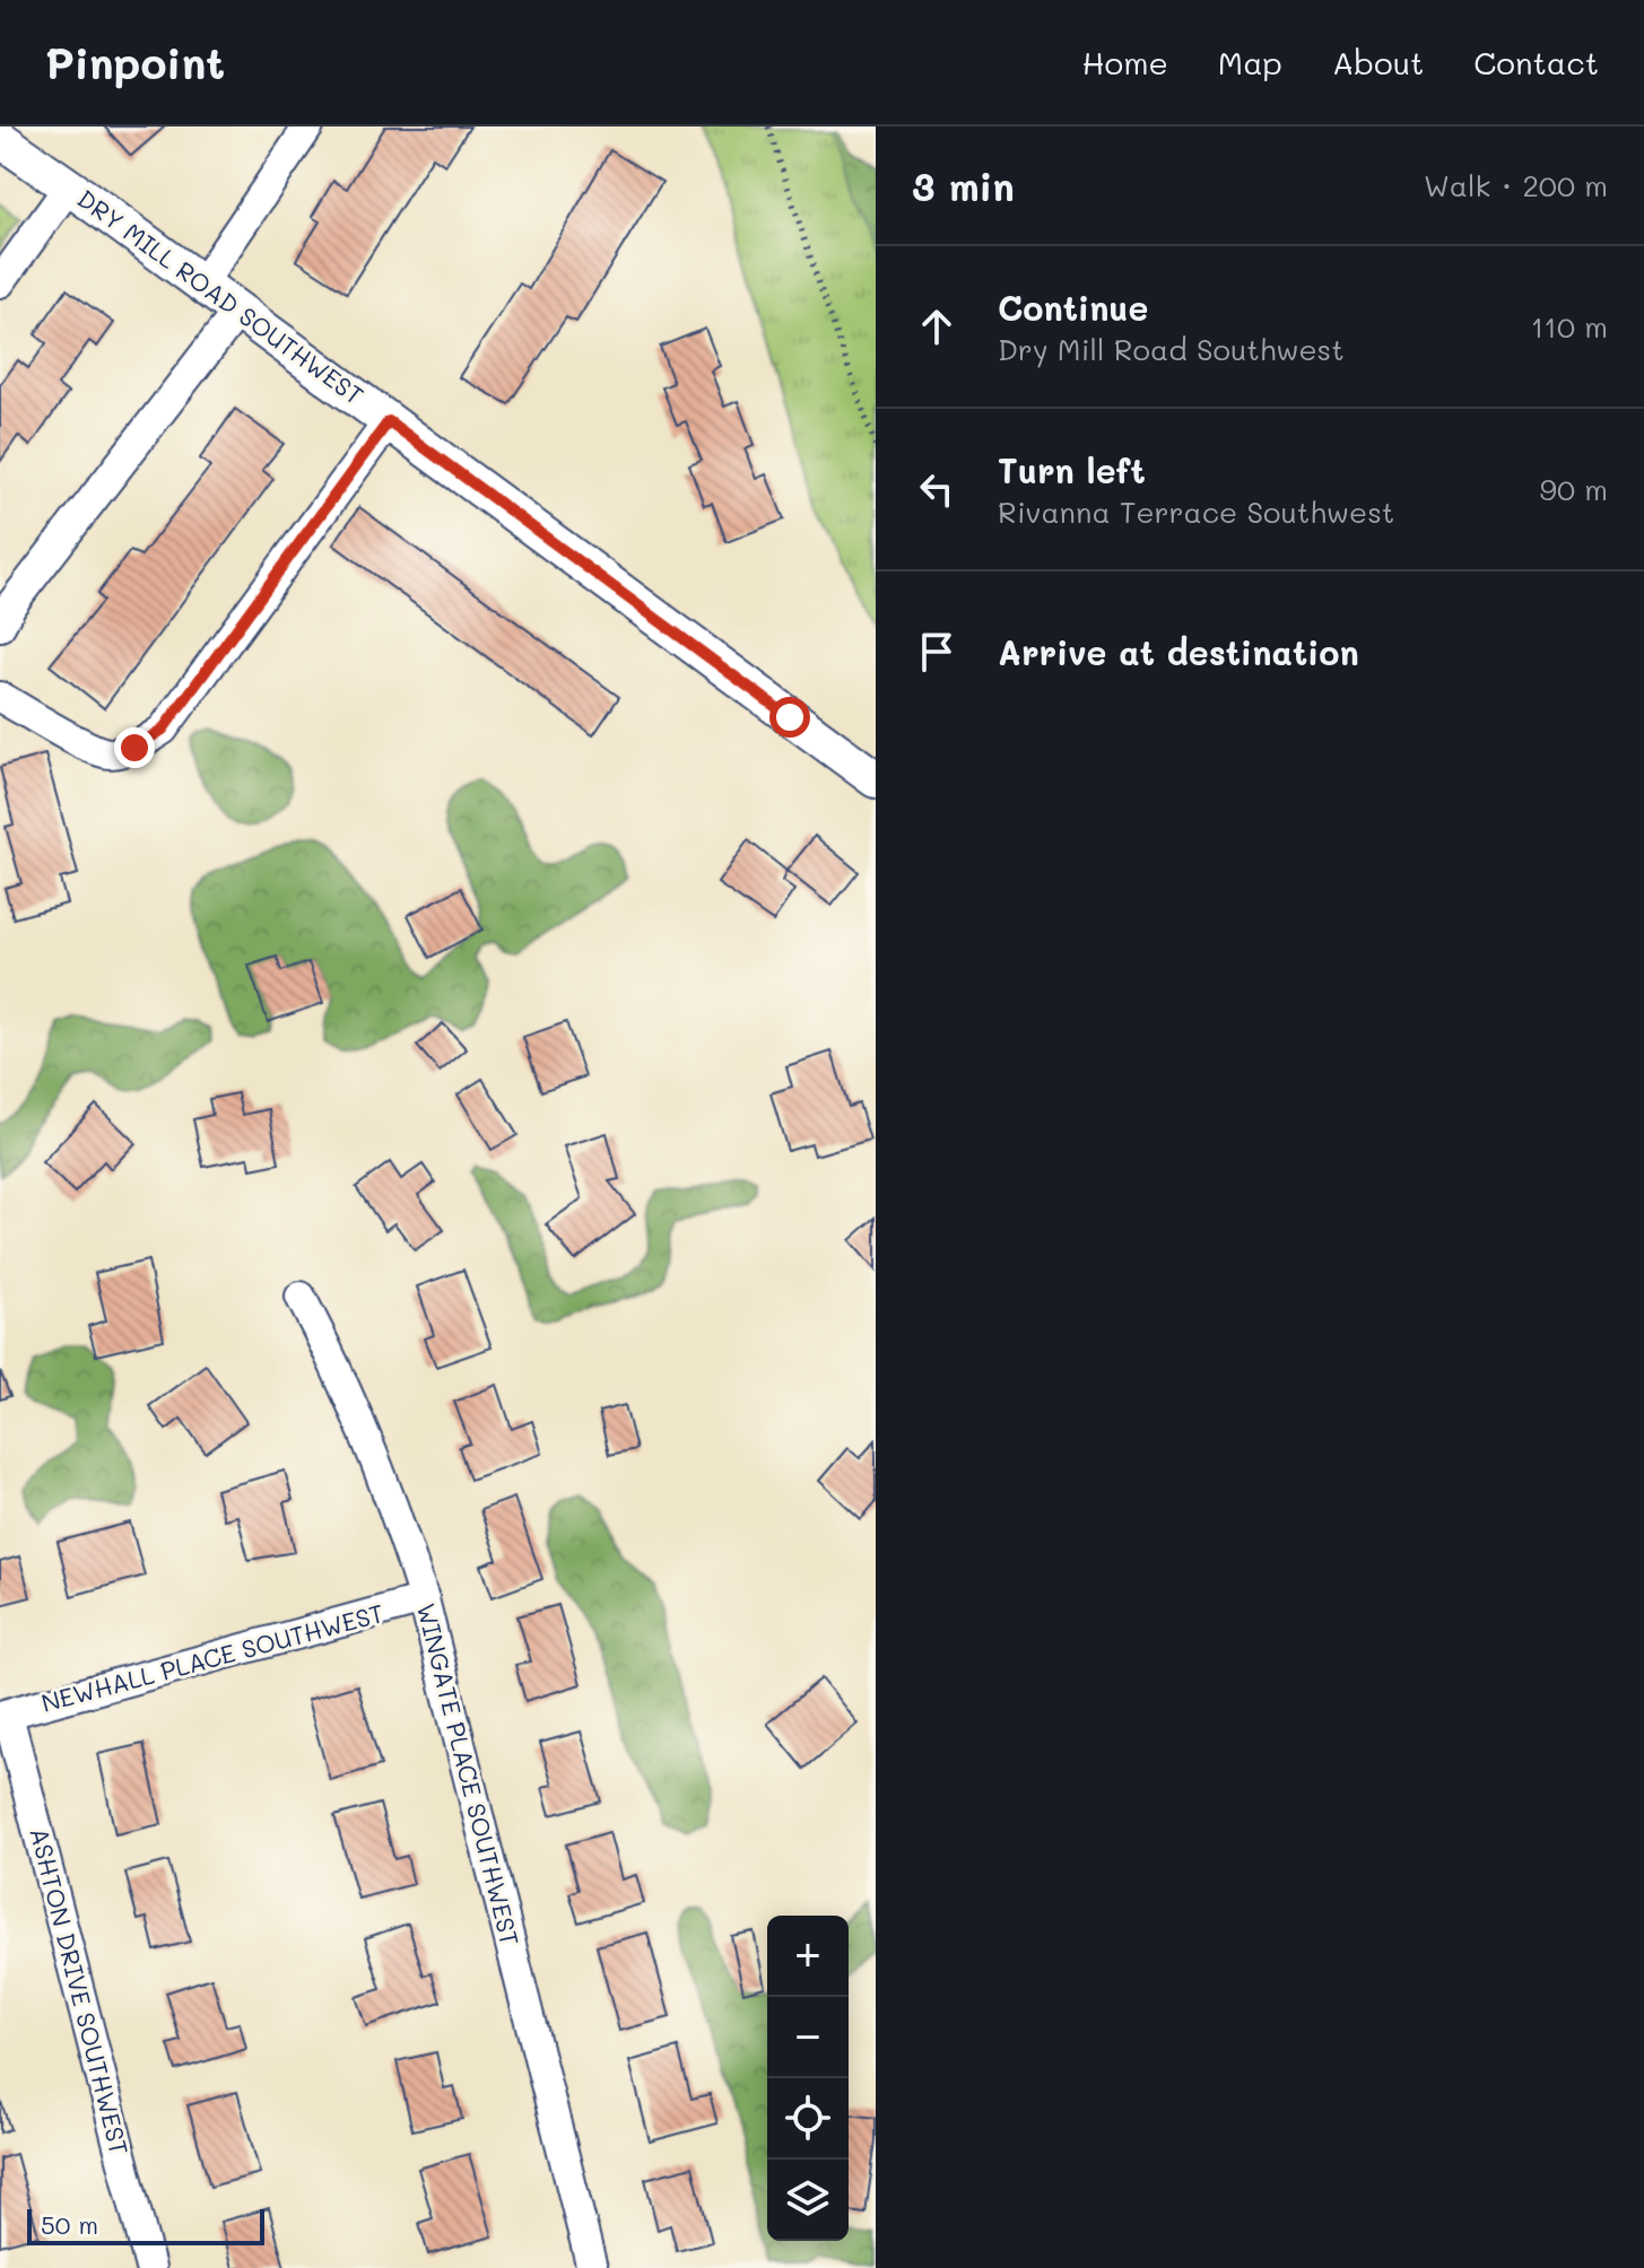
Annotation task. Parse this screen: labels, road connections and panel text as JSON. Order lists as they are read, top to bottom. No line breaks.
{"streets":{"street":["DRY MILL ROAD SOUTHWEST","NEWHALL PLACE SOUTHWEST","WINGATE PLACE SOUTHWEST","ASHTON DRIVE SOUTHWEST"]},"crossings":[["NEWHALL PLACE SOUTHWEST","WINGATE PLACE SOUTHWEST"],["NEWHALL PLACE SOUTHWEST","ASHTON DRIVE SOUTHWEST"]],"scale_bar":"50 m","page":{"header":"Pinpoint","nav":["Home","Map","About","Contact"],"heading":["3 min","Walk · 200 m"],"list":[["Continue","Dry Mill Road Southwest","110 m"],["Turn left","Rivanna Terrace Southwest","90 m"],"Arrive at destination"],"map_buttons":["+","−"],"scale":"50 m"}}
